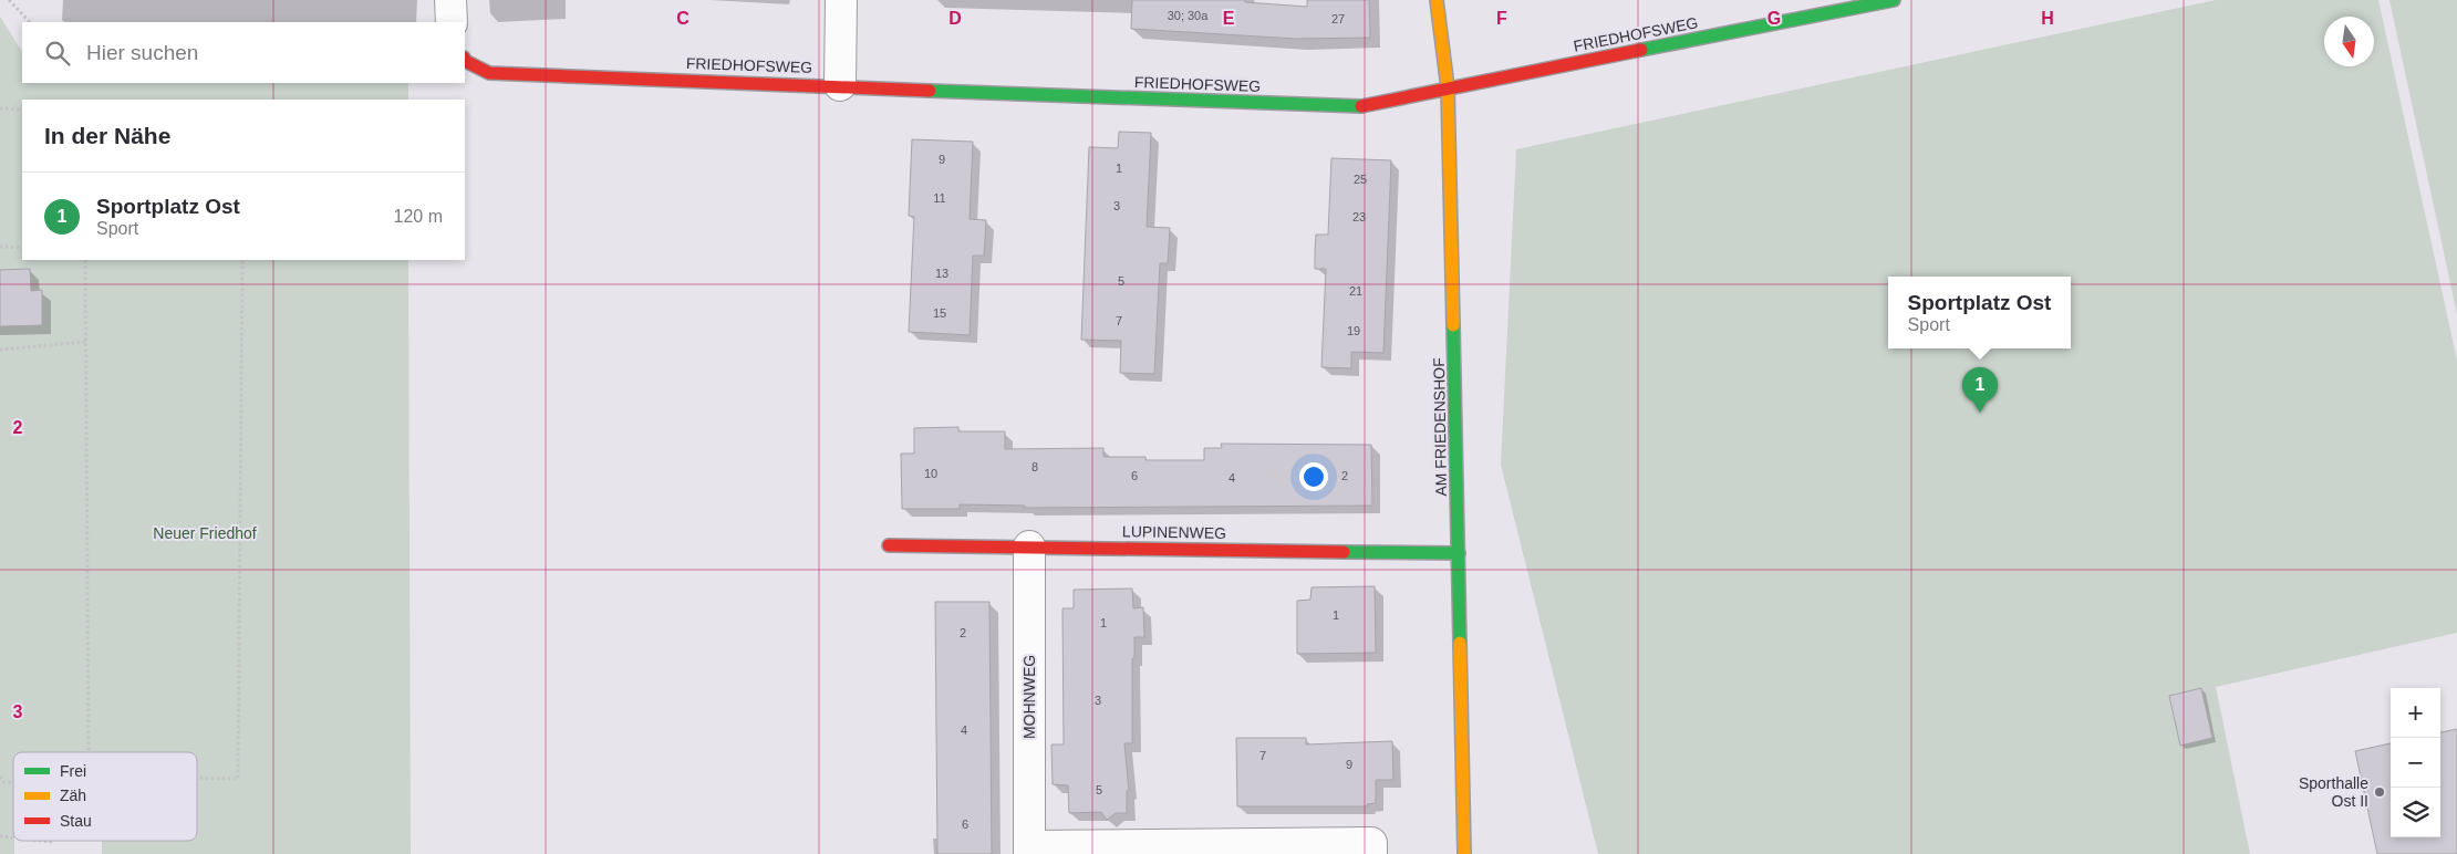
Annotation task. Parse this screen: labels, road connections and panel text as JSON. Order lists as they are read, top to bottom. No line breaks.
{"streets":{"street":["FRIEDHOFSWEG","AM FRIEDENSHOF","LUPINENWEG","MOHNWEG"]},"crossings":[["FRIEDHOFSWEG","AM FRIEDENSHOF"],["AM FRIEDENSHOF","LUPINENWEG"],["LUPINENWEG","MOHNWEG"]],"parks":["Neuer Friedhof"],"places":["Sporthalle Ost II"],"house_numbers":["30; 30a","27","9","1","25","11","3","23","13","5","21","15","7","19","8","10","6","2","4","1","1","2","3","4","7","9","5","6"],"legend":["Frei","Zäh","Stau"],"north":"bottom","page":{"search":"Hier suchen","heading":"In der Nähe","list":[{"mark":"1","name":"Sportplatz Ost","note":"Sport","value":"120 m"}],"popup":["Sportplatz Ost","Sport"],"pins":"1","map_buttons":["+","−"]},"grid":{"columns":["C","D","E","F","G","H"],"rows":["2","3"]}}
